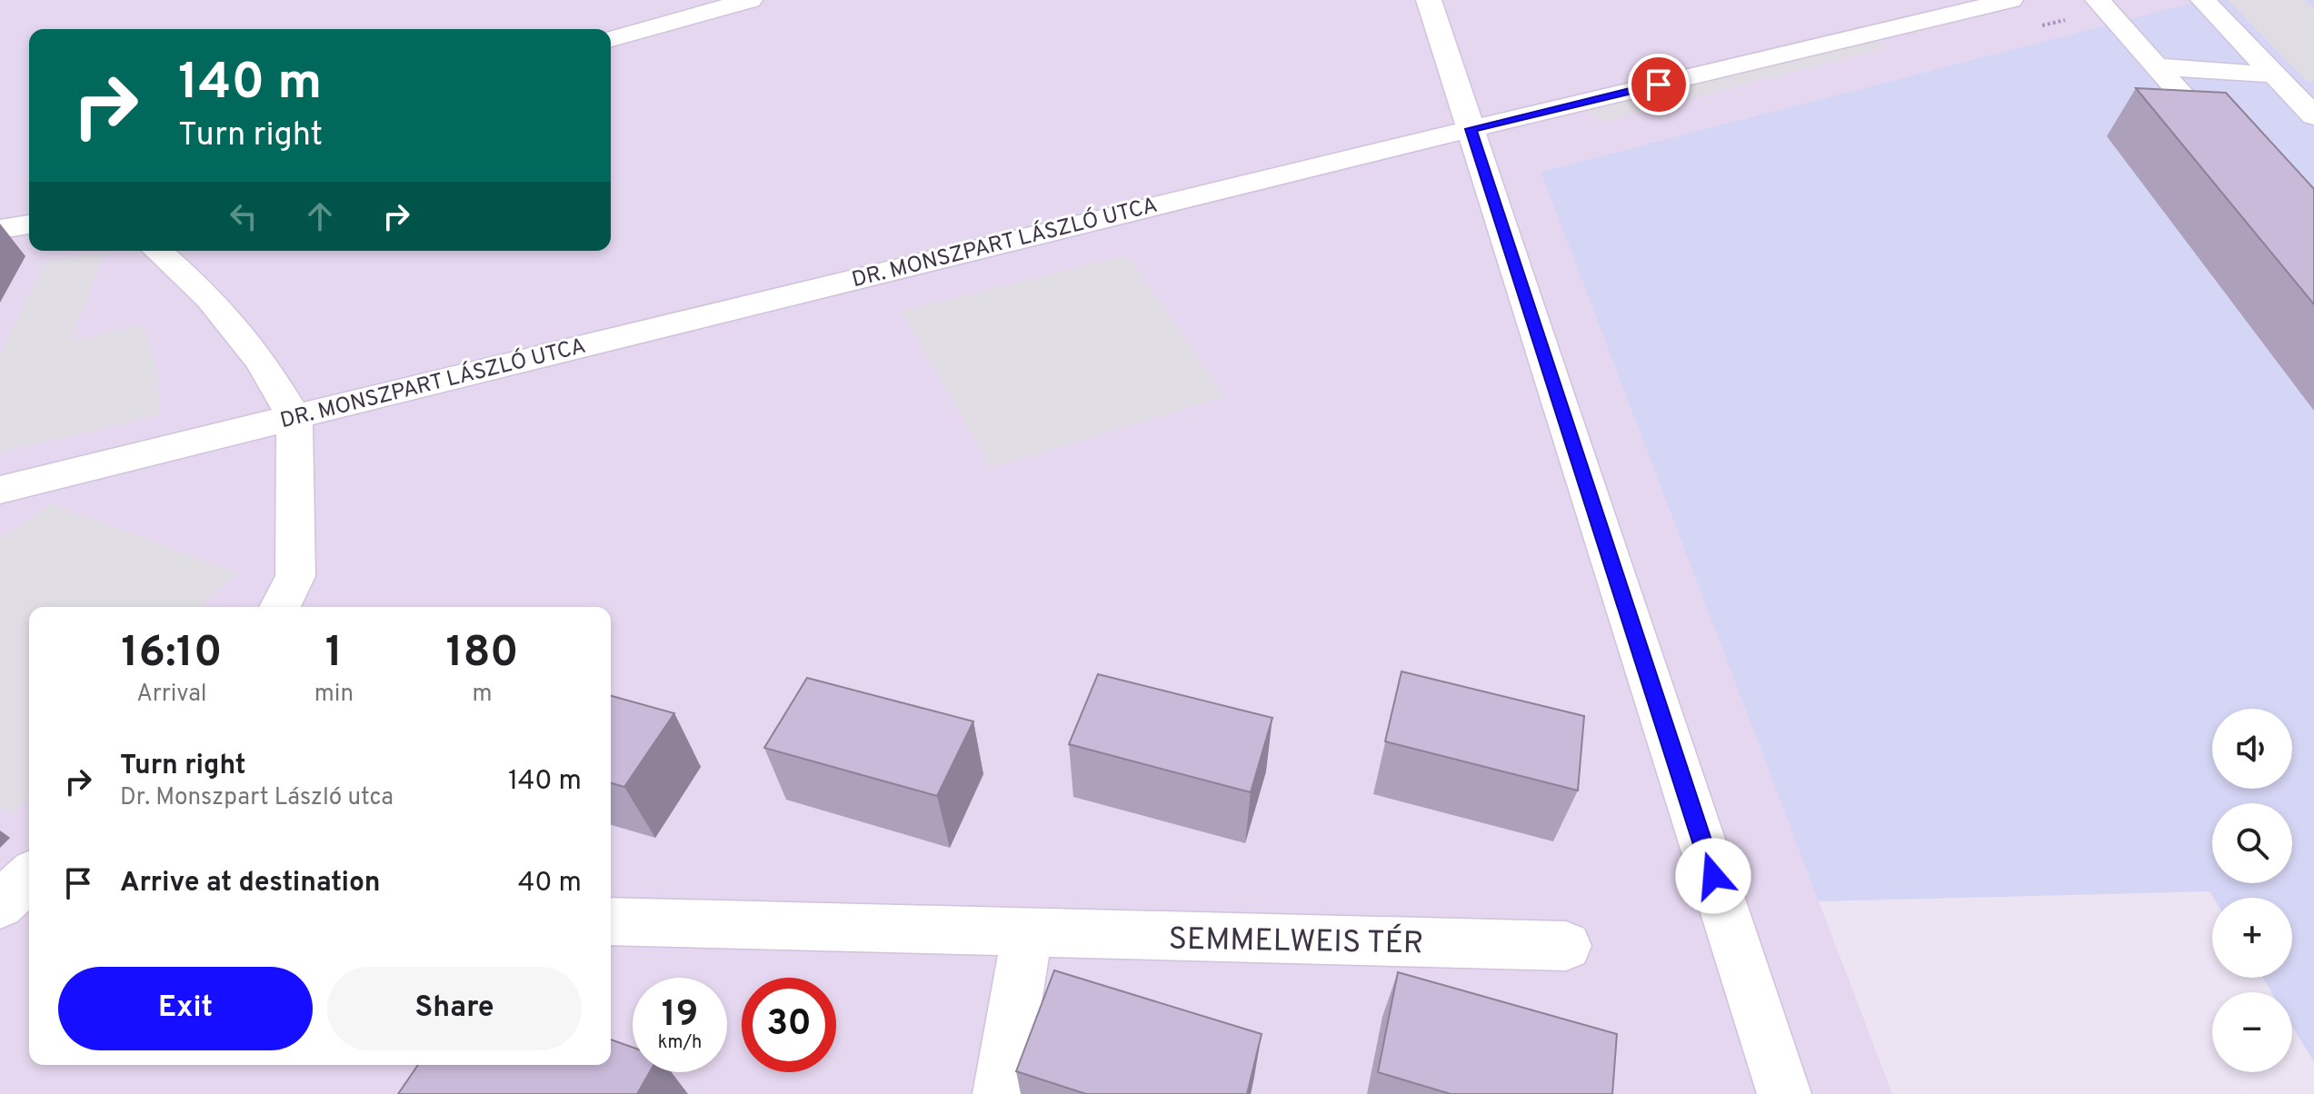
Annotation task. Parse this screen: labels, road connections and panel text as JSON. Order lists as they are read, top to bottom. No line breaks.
{"streets":{"street":["DR. MONSZPART LÁSZLÓ UTCA","SEMMELWEIS TÉR"]},"page":{"turn":["140 m","Turn right"],"eta":["16:10","Arrival","1","min","180","m"],"map_buttons":["+","−"],"list":[{"name":"Turn right","note":"Dr. Monszpart László utca","value":"140 m"},{"name":"Arrive at destination","value":"40 m"}],"buttons":["Exit","Share"],"speed":"19 km/h","limit":"30"}}
